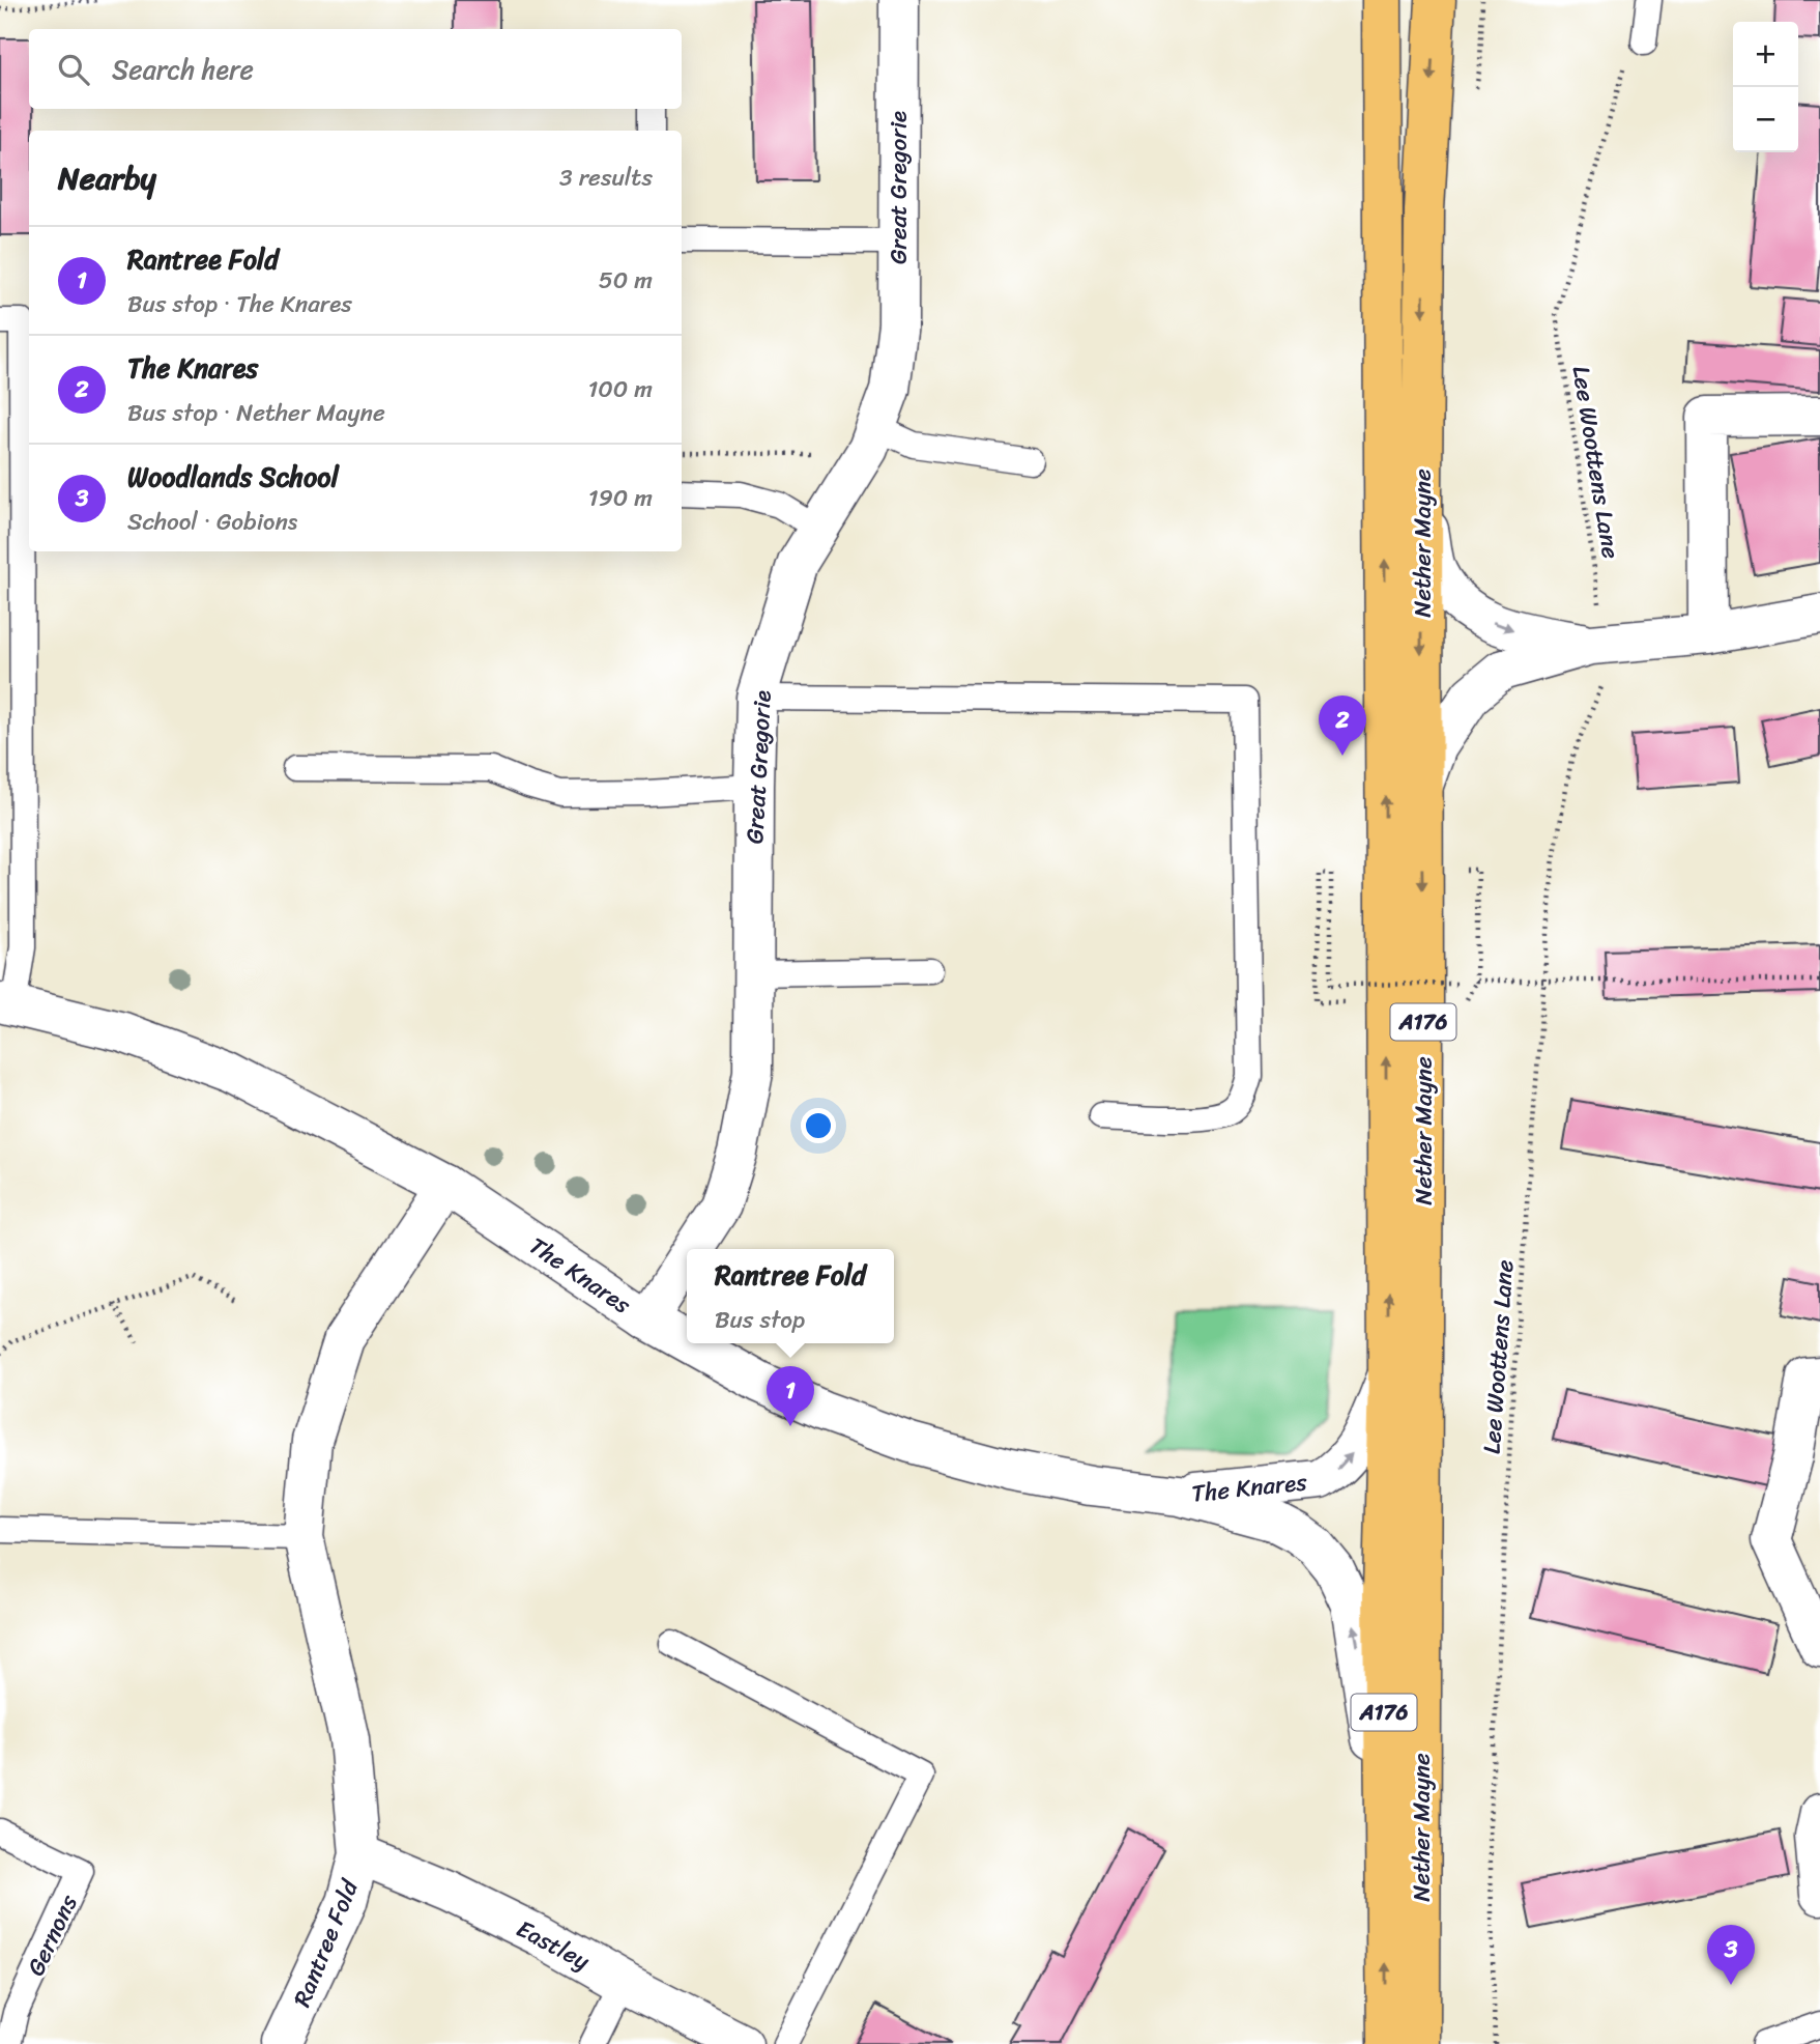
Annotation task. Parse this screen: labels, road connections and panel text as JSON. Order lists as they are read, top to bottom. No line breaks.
{"streets":{"main road":["Nether Mayne","A176"],"street":["Great Gregorie","The Knares","Rantree Fold","Eastley"],"lane":["Gernons"],"path":["Lee Woottens Lane"]},"crossings":[["Great Gregorie","The Knares"],["Nether Mayne","The Knares"],["The Knares","Rantree Fold"],["Rantree Fold","Eastley"]],"page":{"map_buttons":["+","−"],"search":"Search here","heading":["Nearby","3 results"],"list":[{"mark":"1","name":"Rantree Fold","note":"Bus stop · The Knares","value":"50 m"},{"mark":"2","name":"The Knares","note":"Bus stop · Nether Mayne","value":"100 m"},{"mark":"3","name":"Woodlands School","note":"School · Gobions","value":"190 m"}],"pins":["2","1","3"],"popup":["Rantree Fold","Bus stop"]}}
